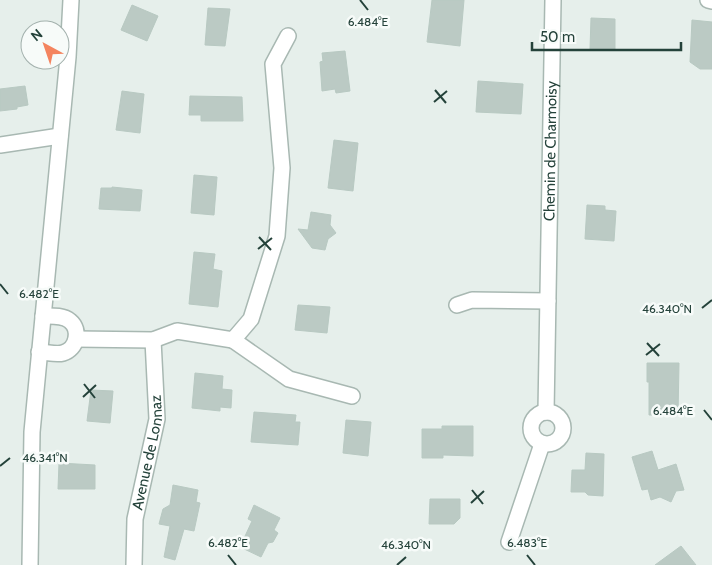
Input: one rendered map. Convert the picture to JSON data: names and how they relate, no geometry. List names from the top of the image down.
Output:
{
  "streets": {
    "street": ["Chemin de Charmoisy", "Avenue de Lonnaz"]
  },
  "scale_bar": "50 m",
  "north": "top left",
  "coordinates": [
    "6.484°E",
    "6.482°E",
    "46.340°N",
    "46.341°N",
    "6.483°E"
  ]
}
